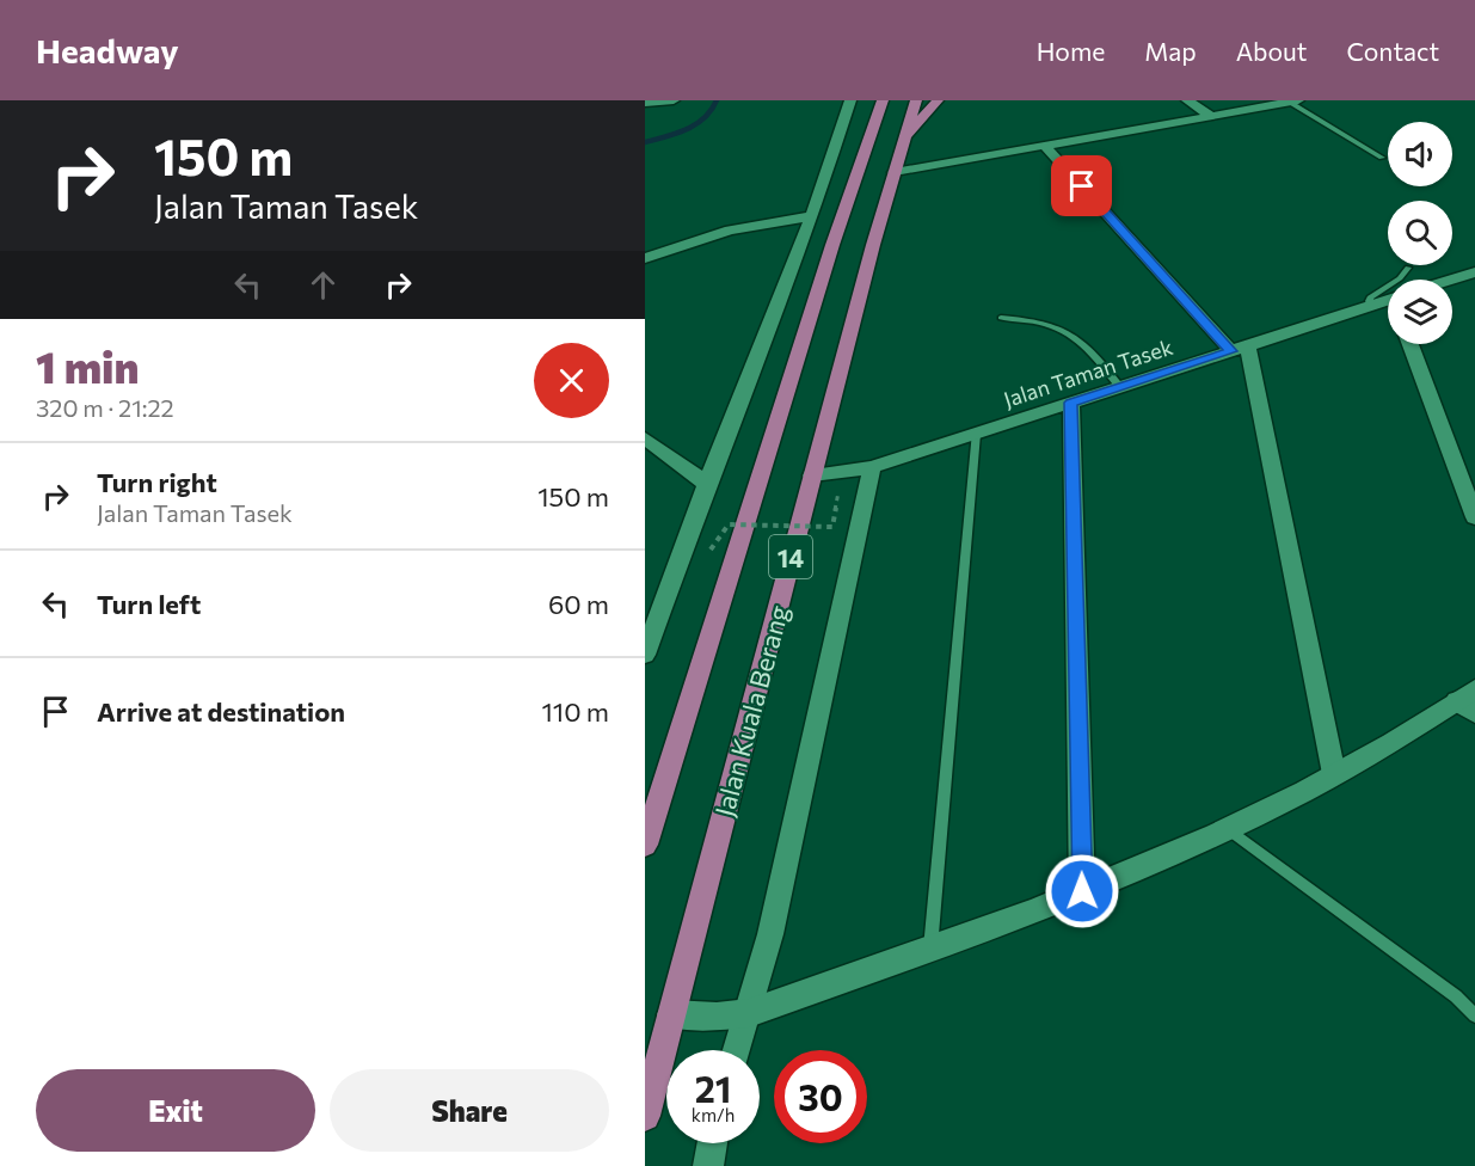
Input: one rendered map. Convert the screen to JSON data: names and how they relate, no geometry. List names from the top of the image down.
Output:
{
  "streets": {
    "highway": ["14", "Jalan Kuala Berang"],
    "street": ["Jalan Taman Tasek"]
  },
  "crossings": [
    ["Jalan Taman Tasek", "Jalan Kuala Berang"]
  ],
  "page": {
    "header": "Headway",
    "nav": [
      "Home",
      "Map",
      "About",
      "Contact"
    ],
    "turn": ["150 m", "Jalan Taman Tasek"],
    "heading": ["1 min", "320 m · 21:22"],
    "list": [
      {
        "name": "Turn right",
        "note": "Jalan Taman Tasek",
        "value": "150 m"
      },
      {
        "name": "Turn left",
        "value": "60 m"
      },
      {
        "name": "Arrive at destination",
        "value": "110 m"
      }
    ],
    "speed": "21 km/h",
    "limit": "30",
    "buttons": ["Exit", "Share"]
  }
}
